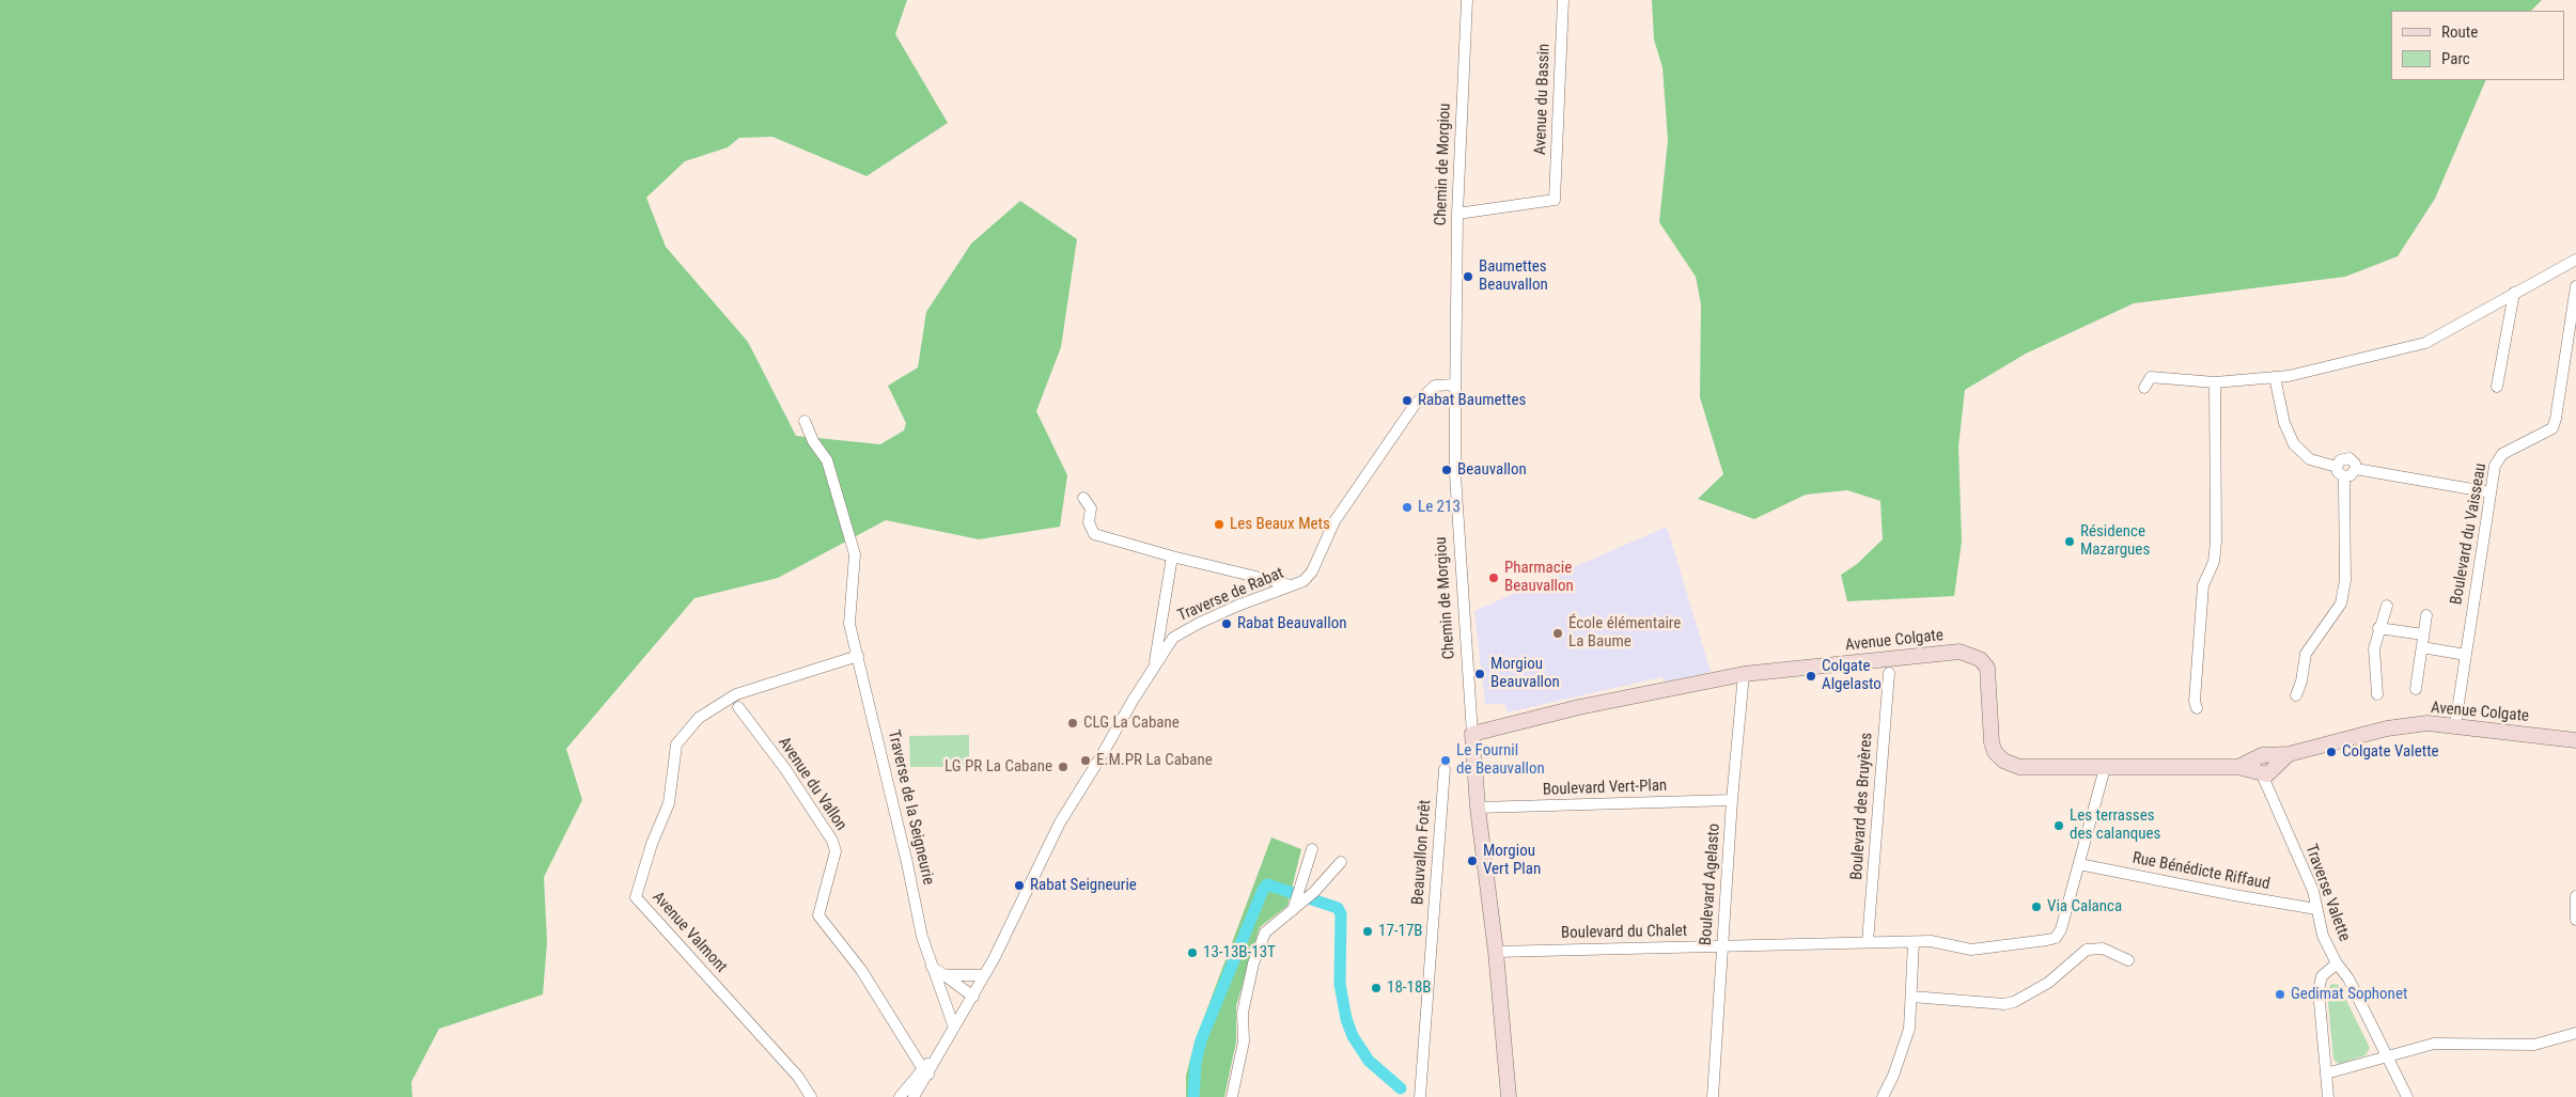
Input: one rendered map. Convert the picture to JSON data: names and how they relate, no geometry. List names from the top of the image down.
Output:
{
  "streets": {
    "street": [
      "Avenue du Bassin",
      "Chemin de Morgiou",
      "Boulevard du Vaisseau",
      "Traverse de Rabat",
      "Avenue Colgate",
      "Avenue du Vallon",
      "Boulevard Vert-Plan",
      "Boulevard des Bruyères",
      "Traverse de la Seigneurie",
      "Beauvallon Forêt",
      "Rue Bénédicte Riffaud",
      "Boulevard Agelasto",
      "Traverse Valette",
      "Avenue Valmont",
      "Boulevard du Chalet"
    ]
  },
  "crossings": [
    ["Avenue du Bassin", "Chemin de Morgiou"],
    ["Chemin de Morgiou", "Traverse de Rabat"],
    ["Chemin de Morgiou", "Avenue Colgate"],
    ["Chemin de Morgiou", "Boulevard Vert-Plan"],
    ["Chemin de Morgiou", "Boulevard du Chalet"],
    ["Boulevard du Vaisseau", "Avenue Colgate"],
    ["Avenue Colgate", "Boulevard Agelasto"],
    ["Avenue Colgate", "Traverse Valette"],
    ["Boulevard Vert-Plan", "Boulevard Agelasto"],
    ["Boulevard des Bruyères", "Boulevard du Chalet"],
    ["Traverse de la Seigneurie", "Avenue Valmont"],
    ["Rue Bénédicte Riffaud", "Traverse Valette"],
    ["Rue Bénédicte Riffaud", "Boulevard du Chalet"],
    ["Boulevard Agelasto", "Boulevard du Chalet"]
  ],
  "places": [
    "Baumettes Beauvallon",
    "Rabat Baumettes",
    "Beauvallon",
    "Le 213",
    "Les Beaux Mets",
    "Résidence Mazargues",
    "Pharmacie Beauvallon",
    "Rabat Beauvallon",
    "École élémentaire La Baume",
    "Morgiou Beauvallon",
    "Colgate Algelasto",
    "CLG La Cabane",
    "Colgate Valette",
    "E.M.PR La Cabane",
    "Le Fournil de Beauvallon",
    "LG PR La Cabane",
    "Les terrasses des calanques",
    "Morgiou Vert Plan",
    "Rabat Seigneurie",
    "Via Calanca",
    "17-17B",
    "13-13B-13T",
    "18-18B",
    "Gedimat Sophonet"
  ],
  "legend": ["Route", "Parc"]
}
